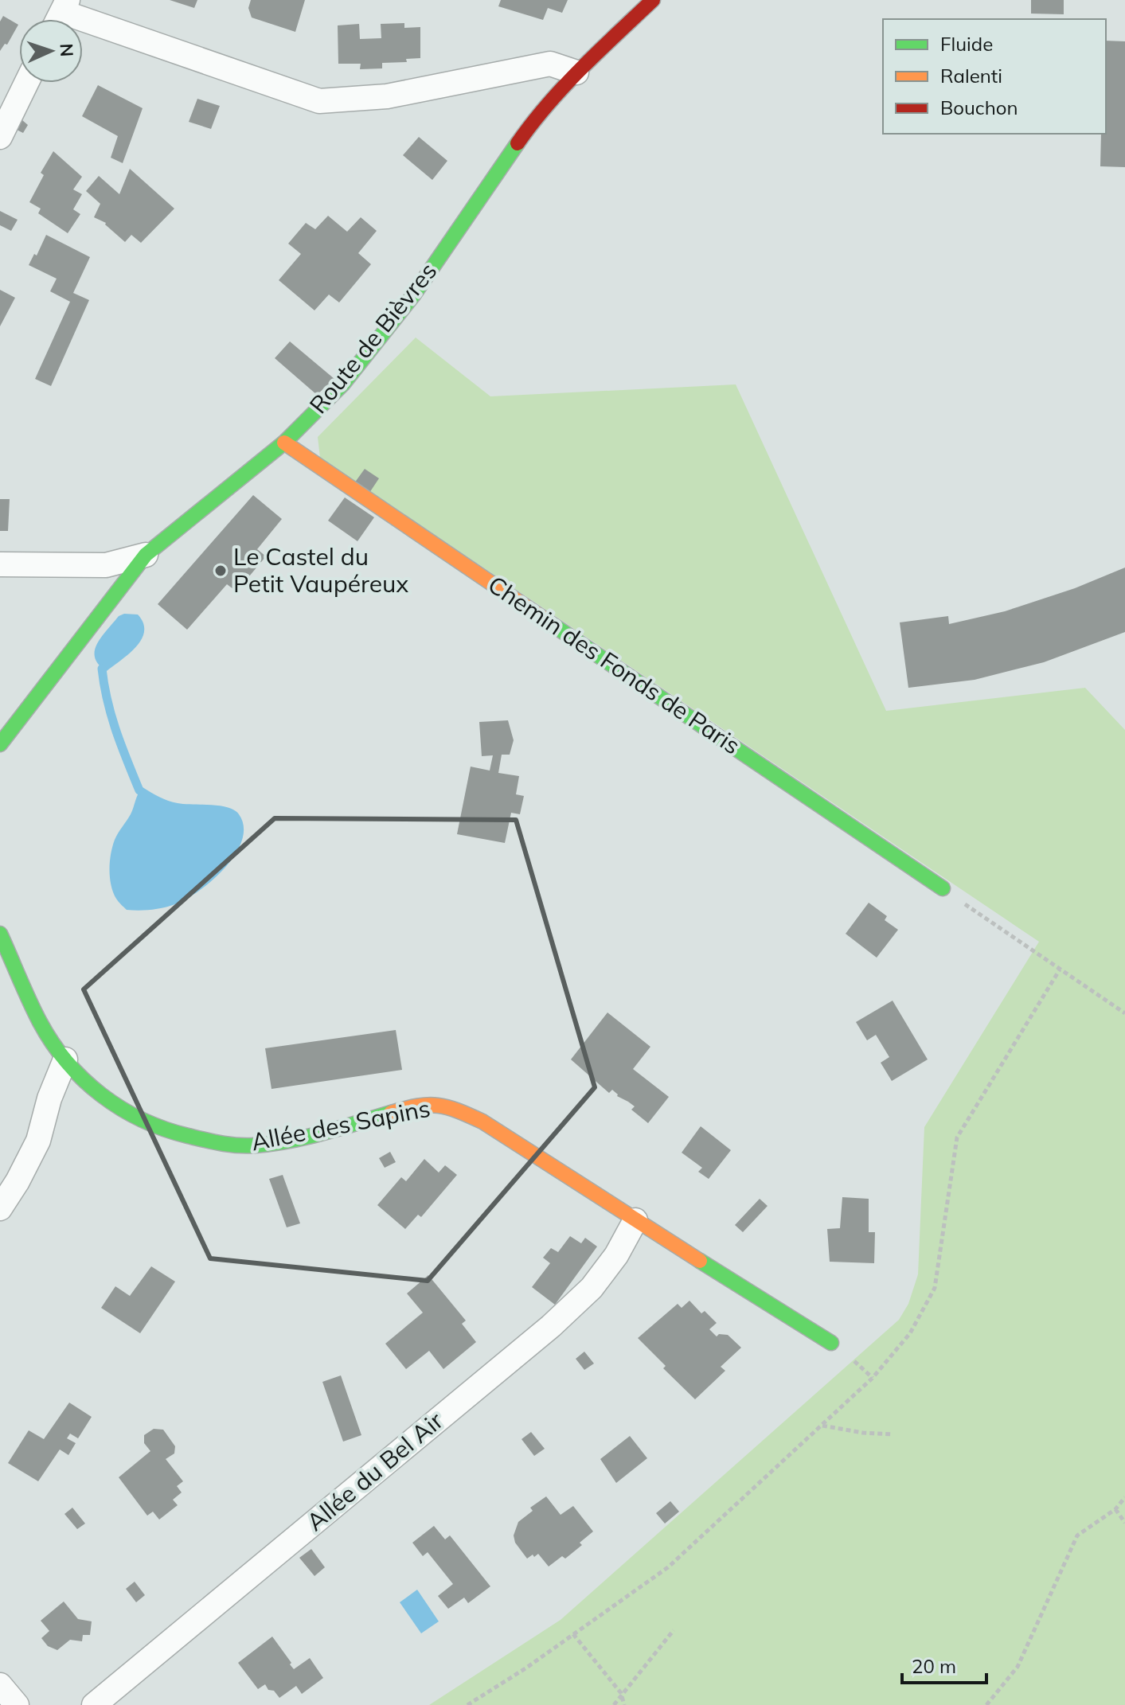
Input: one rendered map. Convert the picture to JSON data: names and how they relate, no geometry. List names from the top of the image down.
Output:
{
  "streets": {
    "street": [
      "Route de Bièvres",
      "Chemin des Fonds de Paris",
      "Allée des Sapins",
      "Allée du Bel Air"
    ]
  },
  "crossings": [
    ["Route de Bièvres", "Chemin des Fonds de Paris"],
    ["Allée des Sapins", "Allée du Bel Air"]
  ],
  "places": ["Le Castel du Petit Vaupéreux"],
  "legend": ["Fluide", "Ralenti", "Bouchon"],
  "scale_bar": "20 m",
  "north": "right"
}
